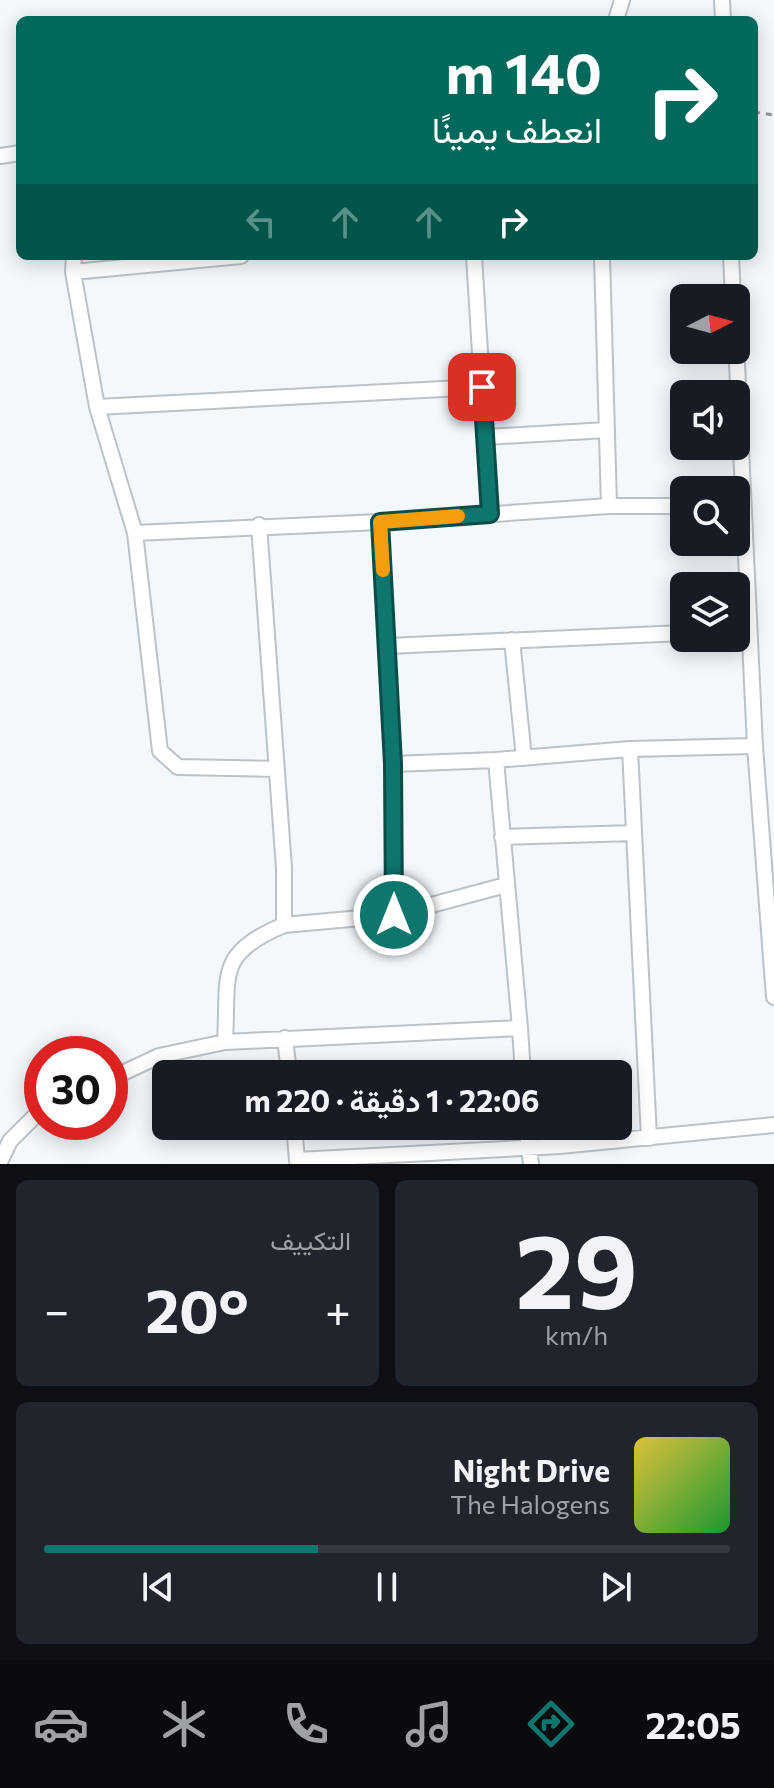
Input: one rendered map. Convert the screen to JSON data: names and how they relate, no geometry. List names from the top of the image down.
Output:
{
  "north": "right",
  "page": {
    "turn": ["140 m", "انعطف يمينًا"],
    "limit": "30",
    "trip": "22:06 · 1 دقيقة · 220 m",
    "tile": [
      ["29", "km/h"],
      "التكييف"
    ],
    "heat": ["−", "20°", "+"],
    "song": ["Night Drive", "The Halogens"],
    "tabs": "22:05"
  }
}
